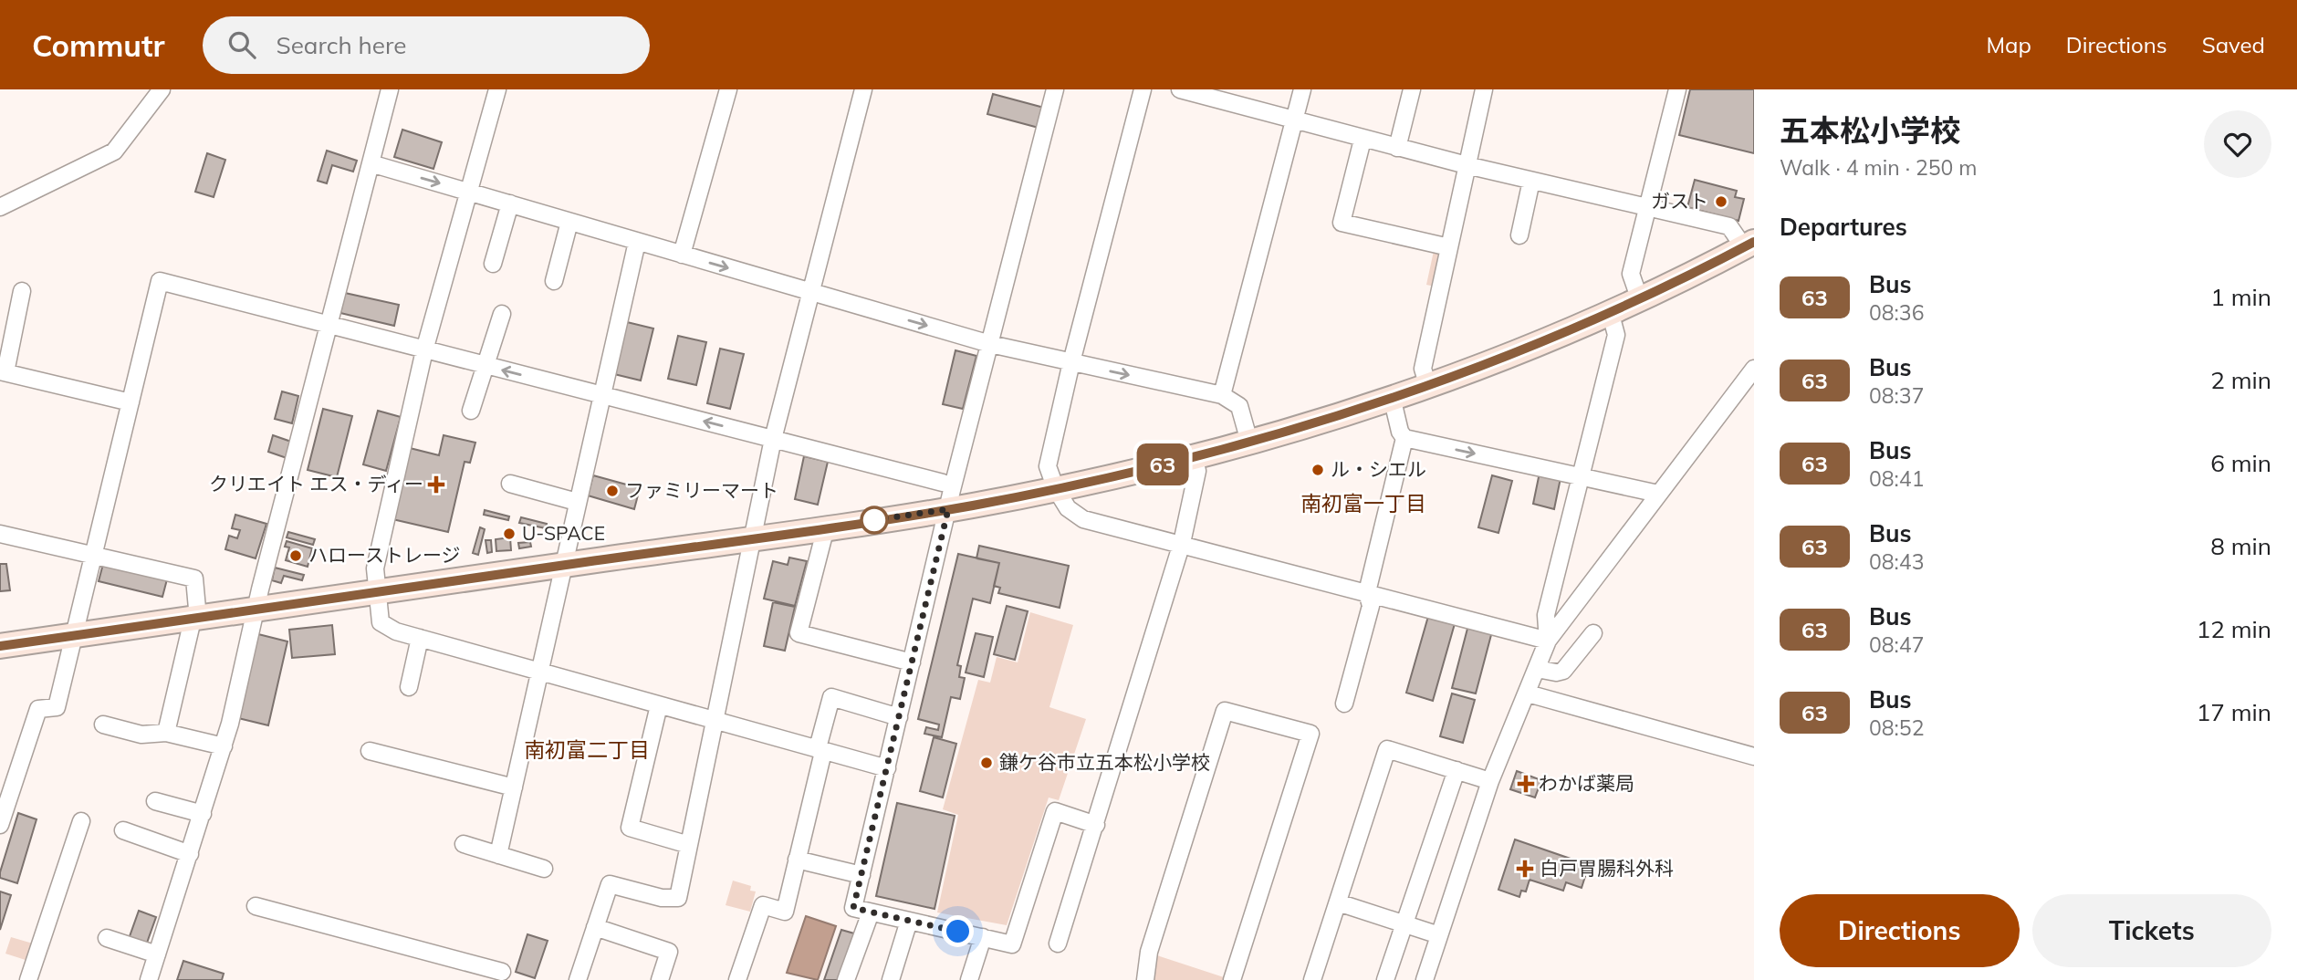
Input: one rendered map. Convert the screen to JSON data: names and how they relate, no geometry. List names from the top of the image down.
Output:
{
  "districts": ["南初富一丁目", "南初富二丁目"],
  "places": {
    "other": [
      "ガスト",
      "ル・シエル",
      "ファミリーマート",
      "U-SPACE",
      "ハローストレージ",
      "鎌ケ谷市立五本松小学校"
    ],
    "health": ["クリエイト エス・ディー", "わかば薬局", "白戸胃腸科外科"]
  },
  "lines": ["bus line 63"],
  "page": {
    "header": "Commutr",
    "search": "Search here",
    "nav": ["Map", "Directions", "Saved"],
    "on_map": "63",
    "heading": [
      ["五本松小学校", "Walk · 4 min · 250 m"],
      "Departures"
    ],
    "list": [
      {
        "mark": "63",
        "name": "Bus",
        "note": "08:36",
        "value": "1 min"
      },
      {
        "mark": "63",
        "name": "Bus",
        "note": "08:37",
        "value": "2 min"
      },
      {
        "mark": "63",
        "name": "Bus",
        "note": "08:41",
        "value": "6 min"
      },
      {
        "mark": "63",
        "name": "Bus",
        "note": "08:43",
        "value": "8 min"
      },
      {
        "mark": "63",
        "name": "Bus",
        "note": "08:47",
        "value": "12 min"
      },
      {
        "mark": "63",
        "name": "Bus",
        "note": "08:52",
        "value": "17 min"
      }
    ],
    "buttons": ["Directions", "Tickets"]
  }
}
